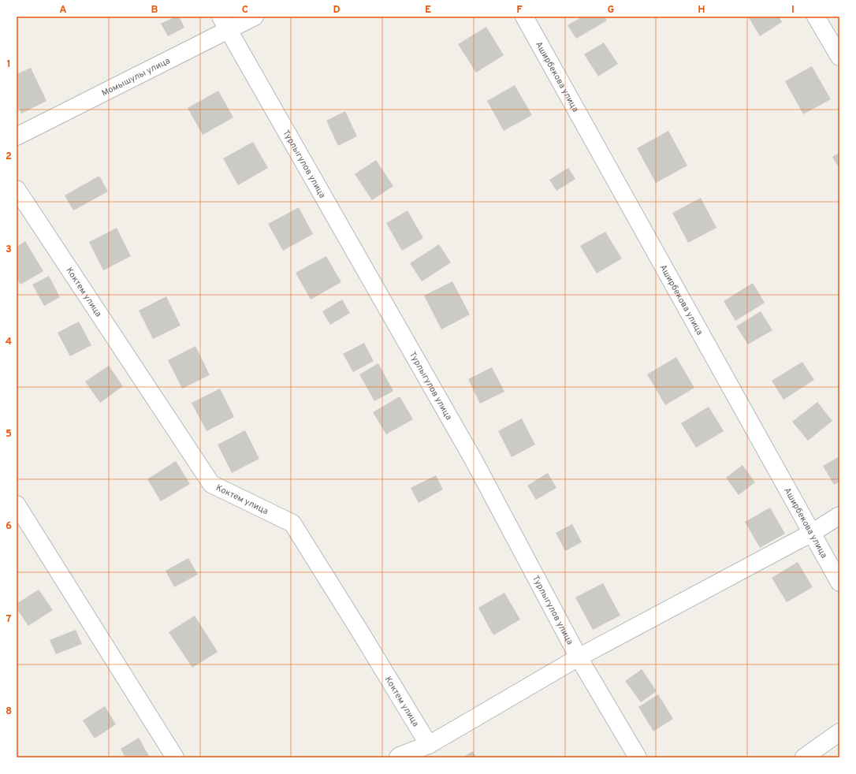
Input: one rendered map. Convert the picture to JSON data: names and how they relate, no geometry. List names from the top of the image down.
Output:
{
  "streets": {
    "street": [
      "Момышулы улица",
      "Аширбекова улица",
      "Турлыгулов улица",
      "Коктем улица"
    ]
  },
  "crossings": [
    ["Момышулы улица", "Турлыгулов улица"]
  ],
  "grid": {
    "columns": [
      "A",
      "B",
      "C",
      "D",
      "E",
      "F",
      "G",
      "H",
      "I"
    ],
    "rows": [
      "1",
      "2",
      "3",
      "4",
      "5",
      "6",
      "7",
      "8"
    ]
  }
}
